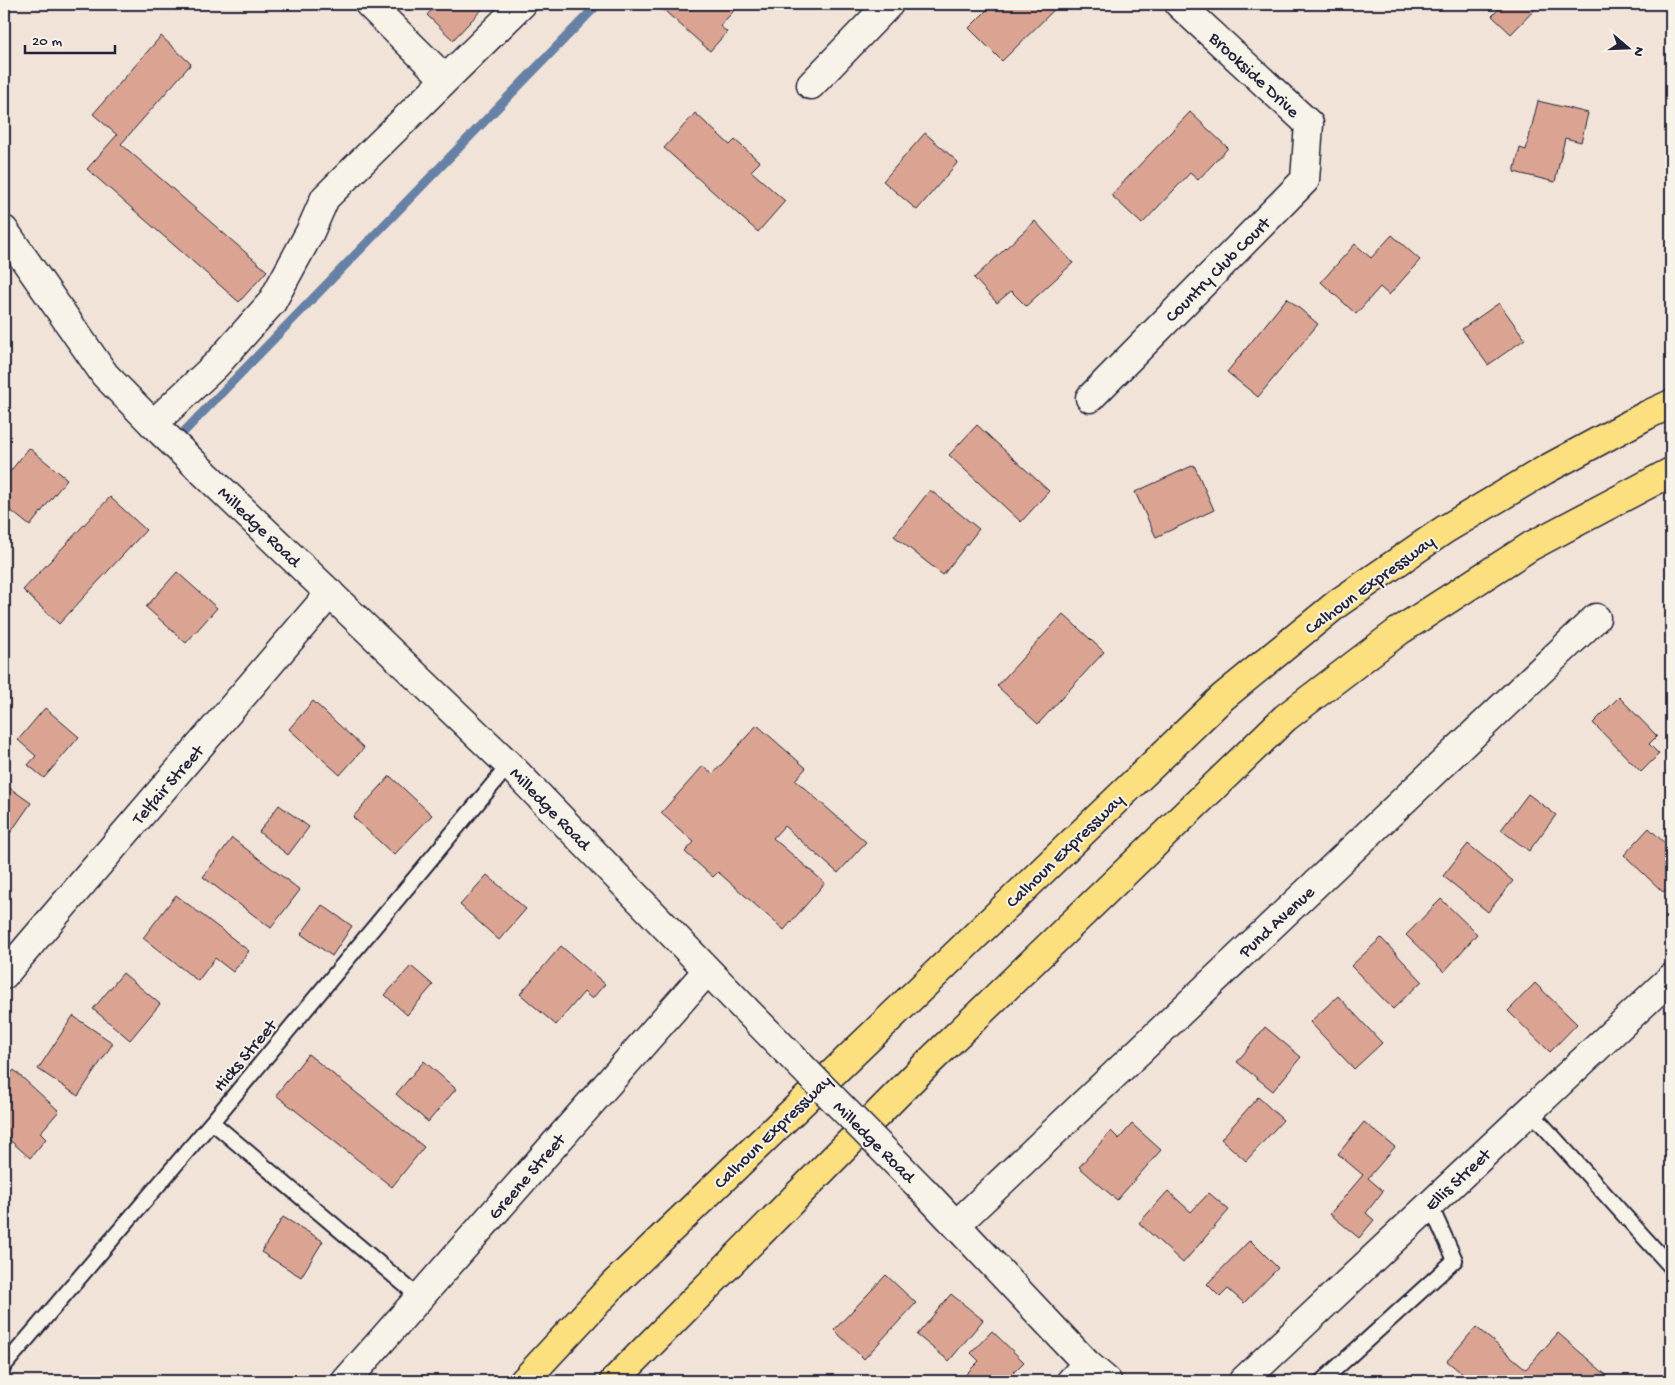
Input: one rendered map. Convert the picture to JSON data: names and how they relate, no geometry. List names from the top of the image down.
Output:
{
  "streets": {
    "highway": ["Calhoun Expressway"],
    "street": [
      "Brookside Drive",
      "Country Club Court",
      "Milledge Road",
      "Telfair Street",
      "Pund Avenue",
      "Greene Street",
      "Ellis Street"
    ],
    "lane": ["Hicks Street"]
  },
  "crossings": [
    ["Brookside Drive", "Country Club Court"],
    ["Milledge Road", "Telfair Street"],
    ["Milledge Road", "Pund Avenue"],
    ["Milledge Road", "Hicks Street"],
    ["Milledge Road", "Greene Street"]
  ],
  "scale_bar": "20 m",
  "north": "right"
}
